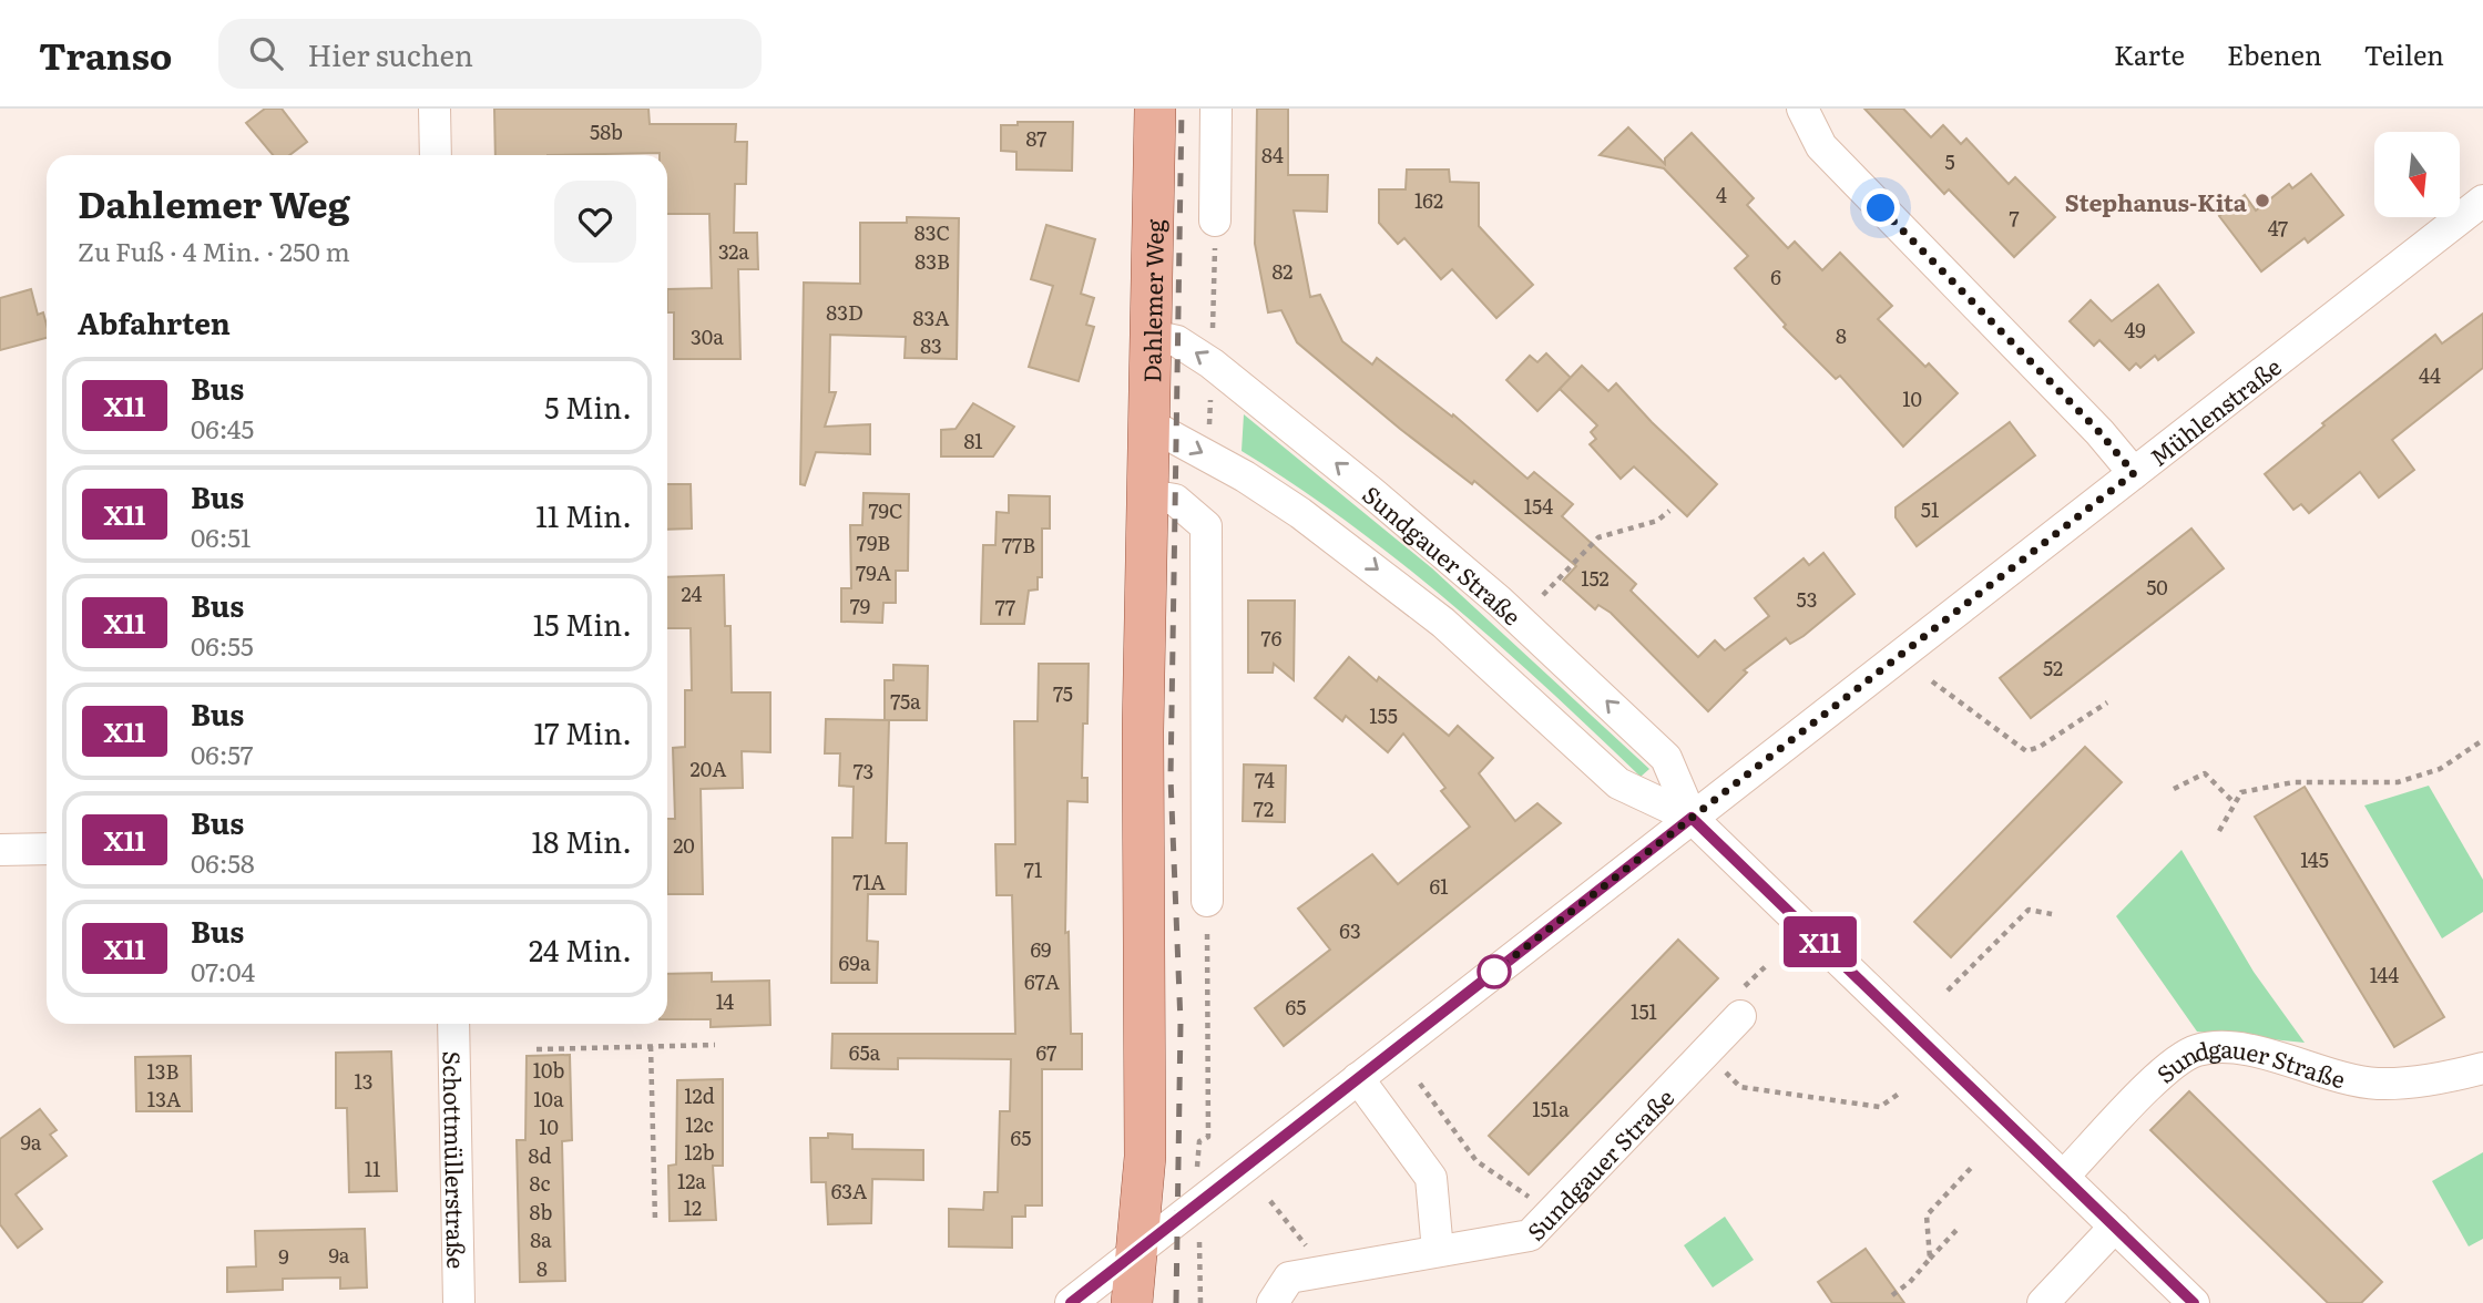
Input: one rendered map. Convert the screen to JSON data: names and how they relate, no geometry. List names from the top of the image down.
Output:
{
  "streets": {
    "main road": ["Dahlemer Weg"],
    "street": ["Mühlenstraße", "Sundgauer Straße", "Schottmüllerstraße"]
  },
  "crossings": [
    ["Dahlemer Weg", "Mühlenstraße"],
    ["Dahlemer Weg", "Sundgauer Straße"],
    ["Mühlenstraße", "Sundgauer Straße"]
  ],
  "places": ["Stephanus-Kita"],
  "lines": ["bus line X11"],
  "house_numbers": [
    "58b",
    "87",
    "84",
    "5",
    "4",
    "162",
    "7",
    "47",
    "83C",
    "32a",
    "83B",
    "82",
    "6",
    "83D",
    "83A",
    "49",
    "8",
    "30a",
    "83",
    "44",
    "10",
    "81",
    "154",
    "51",
    "79C",
    "79B",
    "77B",
    "79A",
    "152",
    "50",
    "24",
    "53",
    "79",
    "77",
    "76",
    "52",
    "75",
    "75a",
    "155",
    "20A",
    "73",
    "74",
    "72",
    "20",
    "145",
    "71",
    "71A",
    "61",
    "63",
    "69",
    "69a",
    "144",
    "67A",
    "14",
    "65",
    "151",
    "65a",
    "67",
    "10b",
    "13B",
    "13",
    "12d",
    "13A",
    "10a",
    "151a",
    "12c",
    "10",
    "65",
    "9a",
    "12b",
    "8d",
    "11",
    "12a",
    "8c",
    "63A",
    "12",
    "8b",
    "8a",
    "9a",
    "9",
    "8"
  ],
  "north": "bottom",
  "page": {
    "header": "Transo",
    "search": "Hier suchen",
    "nav": ["Karte", "Ebenen", "Teilen"],
    "on_map": "X11",
    "heading": [
      ["Dahlemer Weg", "Zu Fuß · 4 Min. · 250 m"],
      "Abfahrten"
    ],
    "list": [
      {
        "mark": "X11",
        "name": "Bus",
        "note": "06:45",
        "value": "5 Min."
      },
      {
        "mark": "X11",
        "name": "Bus",
        "note": "06:51",
        "value": "11 Min."
      },
      {
        "mark": "X11",
        "name": "Bus",
        "note": "06:55",
        "value": "15 Min."
      },
      {
        "mark": "X11",
        "name": "Bus",
        "note": "06:57",
        "value": "17 Min."
      },
      {
        "mark": "X11",
        "name": "Bus",
        "note": "06:58",
        "value": "18 Min."
      },
      {
        "mark": "X11",
        "name": "Bus",
        "note": "07:04",
        "value": "24 Min."
      }
    ]
  }
}
